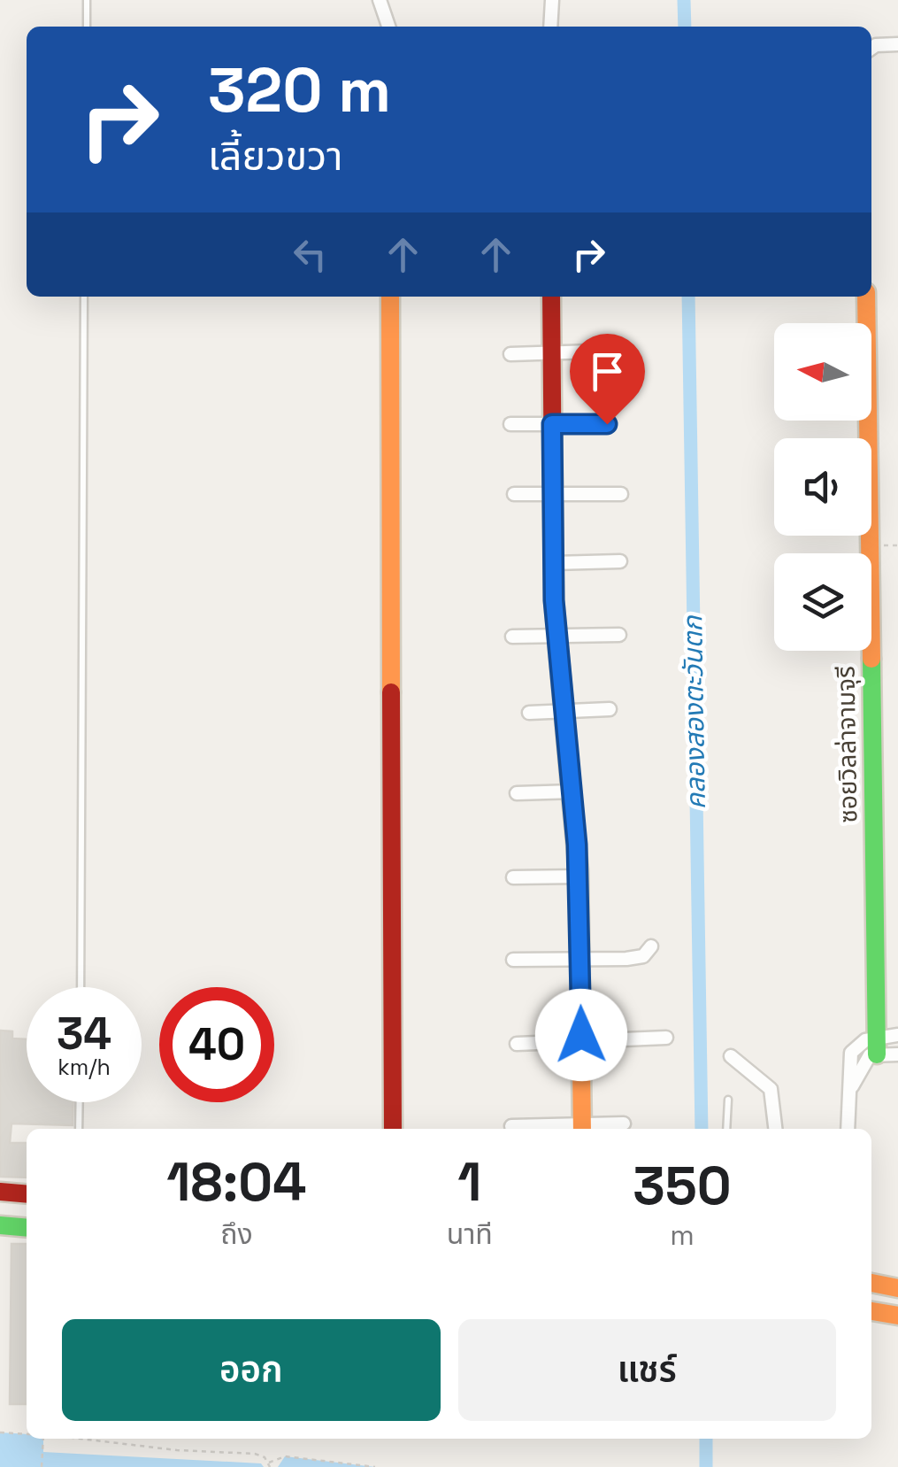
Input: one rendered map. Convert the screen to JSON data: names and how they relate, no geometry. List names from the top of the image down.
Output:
{
  "streets": {
    "street": ["ซอยวิลล่าจามจุรี"]
  },
  "water": ["คลองสองตะวันตก"],
  "north": "left",
  "page": {
    "turn": ["320 m", "เลี้ยวขวา"],
    "speed": "34 km/h",
    "limit": "40",
    "eta": [
      "18:04",
      "ถึง",
      "1",
      "นาที",
      "350",
      "m"
    ],
    "buttons": ["ออก", "แชร์"]
  }
}
